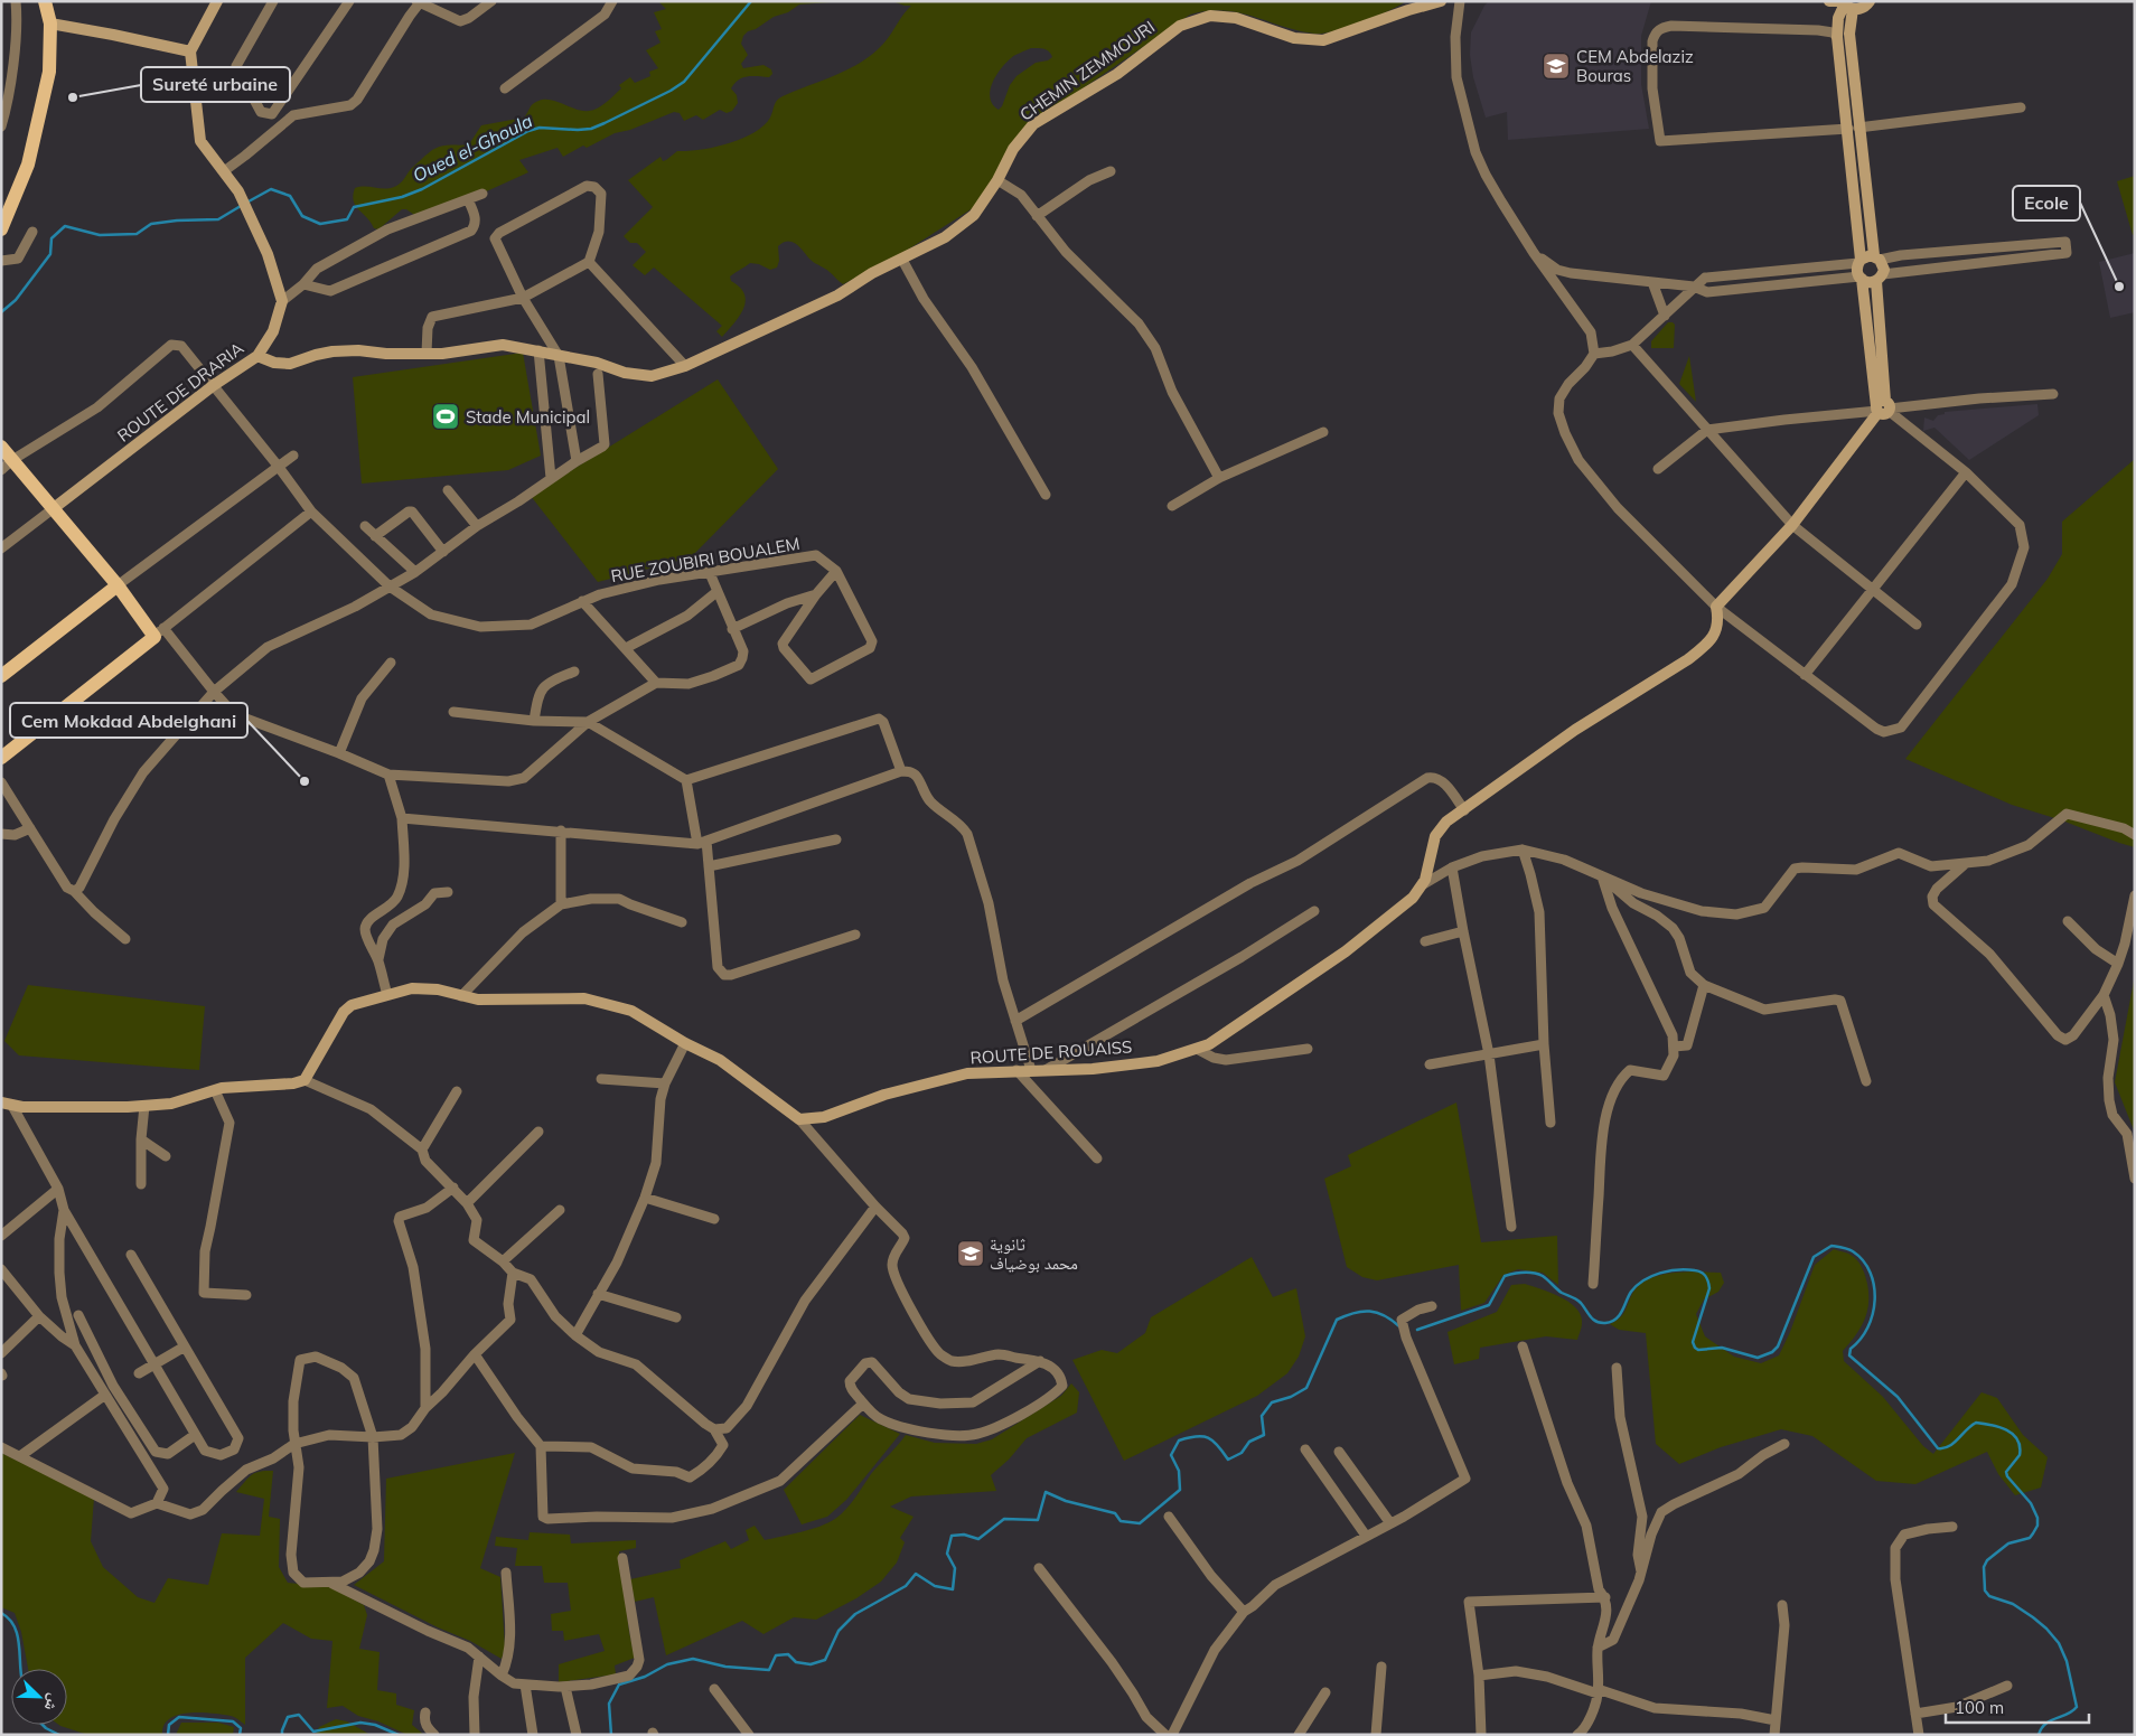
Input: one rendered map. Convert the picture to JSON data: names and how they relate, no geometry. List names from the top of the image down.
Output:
{
  "streets": {
    "street": [
      "CHEMIN ZEMMOURI",
      "ROUTE DE DRARIA",
      "RUE ZOUBIRI BOUALEM",
      "ROUTE DE ROUAISS"
    ]
  },
  "crossings": [
    ["CHEMIN ZEMMOURI", "ROUTE DE DRARIA"],
    ["ROUTE DE DRARIA", "RUE ZOUBIRI BOUALEM"]
  ],
  "water": ["Oued el-Ghoula"],
  "places": {
    "school or university": ["CEM Abdelaziz Bouras", "ثانوية محمد بوضياف"],
    "other": ["Sureté urbaine", "Ecole", "Cem Mokdad Abdelghani"],
    "sports": ["Stade Municipal"]
  },
  "scale_bar": "100 m",
  "north": "bottom right"
}
